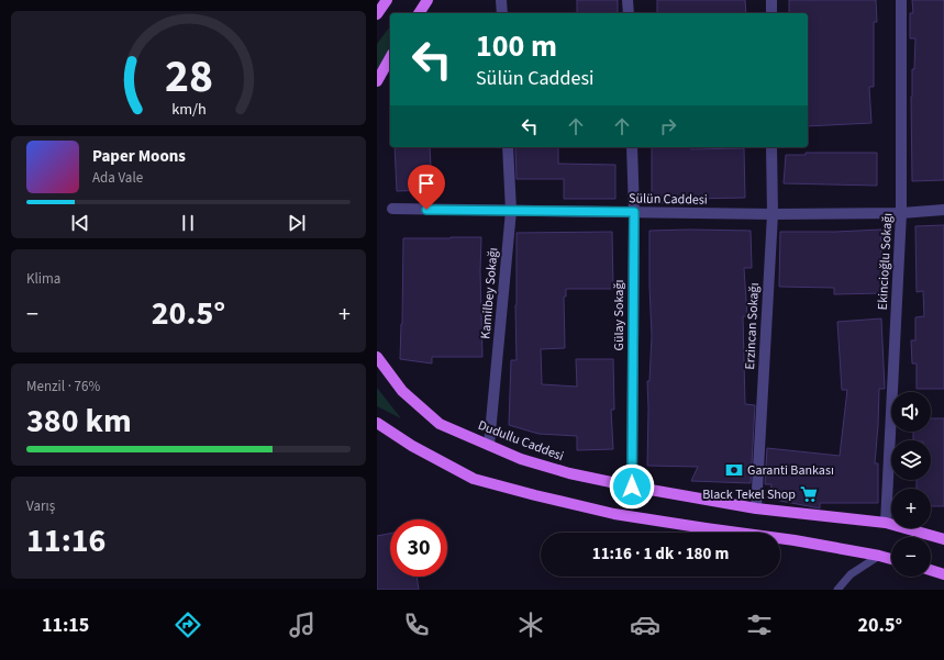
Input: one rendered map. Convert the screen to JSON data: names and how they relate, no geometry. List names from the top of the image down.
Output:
{
  "streets": {
    "main road": ["Dudullu Caddesi"],
    "street": [
      "Sülün Caddesi",
      "Ekincioğlu Sokağı",
      "Kamilbey Sokağı",
      "Gülay Sokağı",
      "Erzincan Sokağı"
    ]
  },
  "crossings": [
    ["Sülün Caddesi", "Ekincioğlu Sokağı"],
    ["Sülün Caddesi", "Kamilbey Sokağı"],
    ["Sülün Caddesi", "Gülay Sokağı"],
    ["Sülün Caddesi", "Erzincan Sokağı"],
    ["Ekincioğlu Sokağı", "Dudullu Caddesi"],
    ["Kamilbey Sokağı", "Dudullu Caddesi"],
    ["Gülay Sokağı", "Dudullu Caddesi"],
    ["Erzincan Sokağı", "Dudullu Caddesi"]
  ],
  "places": {
    "bank": ["Garanti Bankası"],
    "supermarket": ["Black Tekel Shop"]
  },
  "page": {
    "turn": ["100 m", "Sülün Caddesi"],
    "song": ["Paper Moons", "Ada Vale"],
    "tile": [
      "Klima",
      ["Menzil · 76%", "380 km"],
      ["Varış", "11:16"]
    ],
    "heat": ["−", "20.5°", "+"],
    "map_buttons": ["+", "−"],
    "limit": "30",
    "trip": "11:16 · 1 dk · 180 m",
    "tabs": ["11:15", "20.5°"],
    "gauge": ["28", "km/h"]
  }
}
